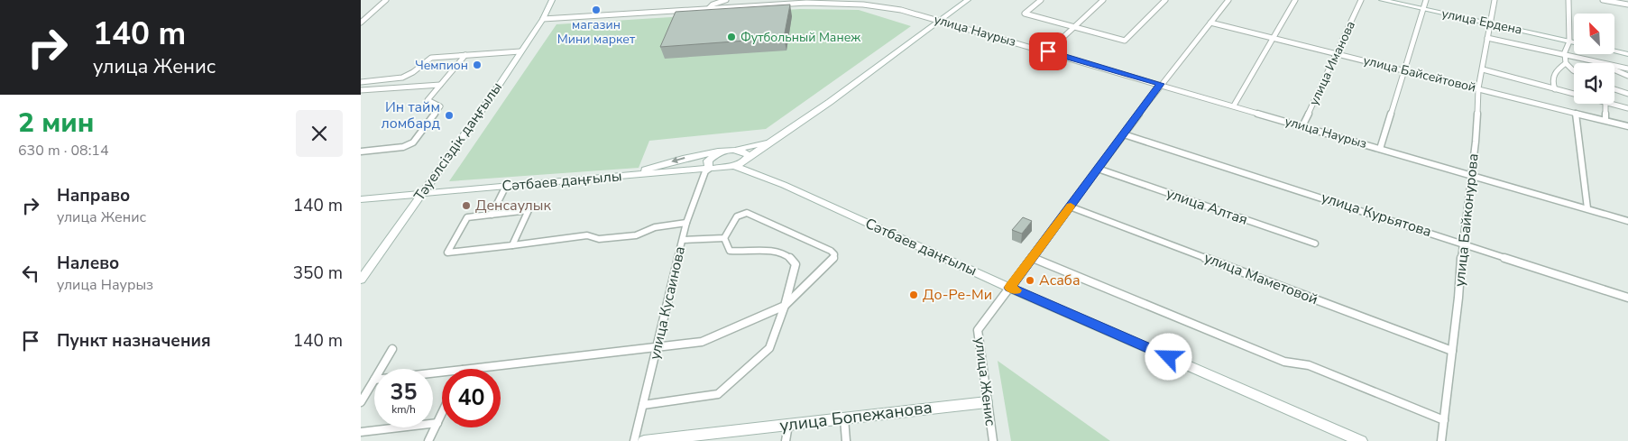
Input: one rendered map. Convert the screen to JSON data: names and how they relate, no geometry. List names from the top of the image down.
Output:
{
  "streets": {
    "street": [
      "улица Ердена",
      "улица Наурыз",
      "улица Иманова",
      "улица Байсейтовой",
      "Тәуелсіздік даңғылы",
      "Сәтбаев даңғылы",
      "улица Алтая",
      "улица Курьятова",
      "улица Байконурова",
      "улица Маметовой",
      "улица Кусаинова",
      "улица Женис",
      "улица Бопежанова"
    ]
  },
  "crossings": [
    ["улица Ердена", "улица Байконурова"],
    ["улица Наурыз", "улица Иманова"],
    ["улица Наурыз", "Тәуелсіздік даңғылы"],
    ["улица Наурыз", "улица Байконурова"],
    ["улица Наурыз", "улица Женис"],
    ["улица Иманова", "улица Байсейтовой"],
    ["улица Байсейтовой", "улица Байконурова"],
    ["улица Байсейтовой", "улица Женис"],
    ["Тәуелсіздік даңғылы", "Сәтбаев даңғылы"],
    ["Сәтбаев даңғылы", "улица Кусаинова"],
    ["Сәтбаев даңғылы", "улица Женис"],
    ["улица Алтая", "улица Женис"],
    ["улица Курьятова", "улица Байконурова"],
    ["улица Курьятова", "улица Женис"],
    ["улица Байконурова", "улица Маметовой"],
    ["улица Маметовой", "улица Женис"],
    ["улица Женис", "улица Бопежанова"]
  ],
  "places": [
    "магазин Мини маркет",
    "Футбольный Манеж",
    "Чемпион",
    "Ин тайм ломбард",
    "Денсаулык",
    "Асаба",
    "До-Ре-Ми"
  ],
  "north": "top left",
  "page": {
    "turn": ["140 m", "улица Женис"],
    "heading": ["2 мин", "630 m · 08:14"],
    "list": [
      {
        "name": "Направо",
        "note": "улица Женис",
        "value": "140 m"
      },
      {
        "name": "Налево",
        "note": "улица Наурыз",
        "value": "350 m"
      },
      {
        "name": "Пункт назначения",
        "value": "140 m"
      }
    ],
    "speed": "35 km/h",
    "limit": "40"
  }
}
